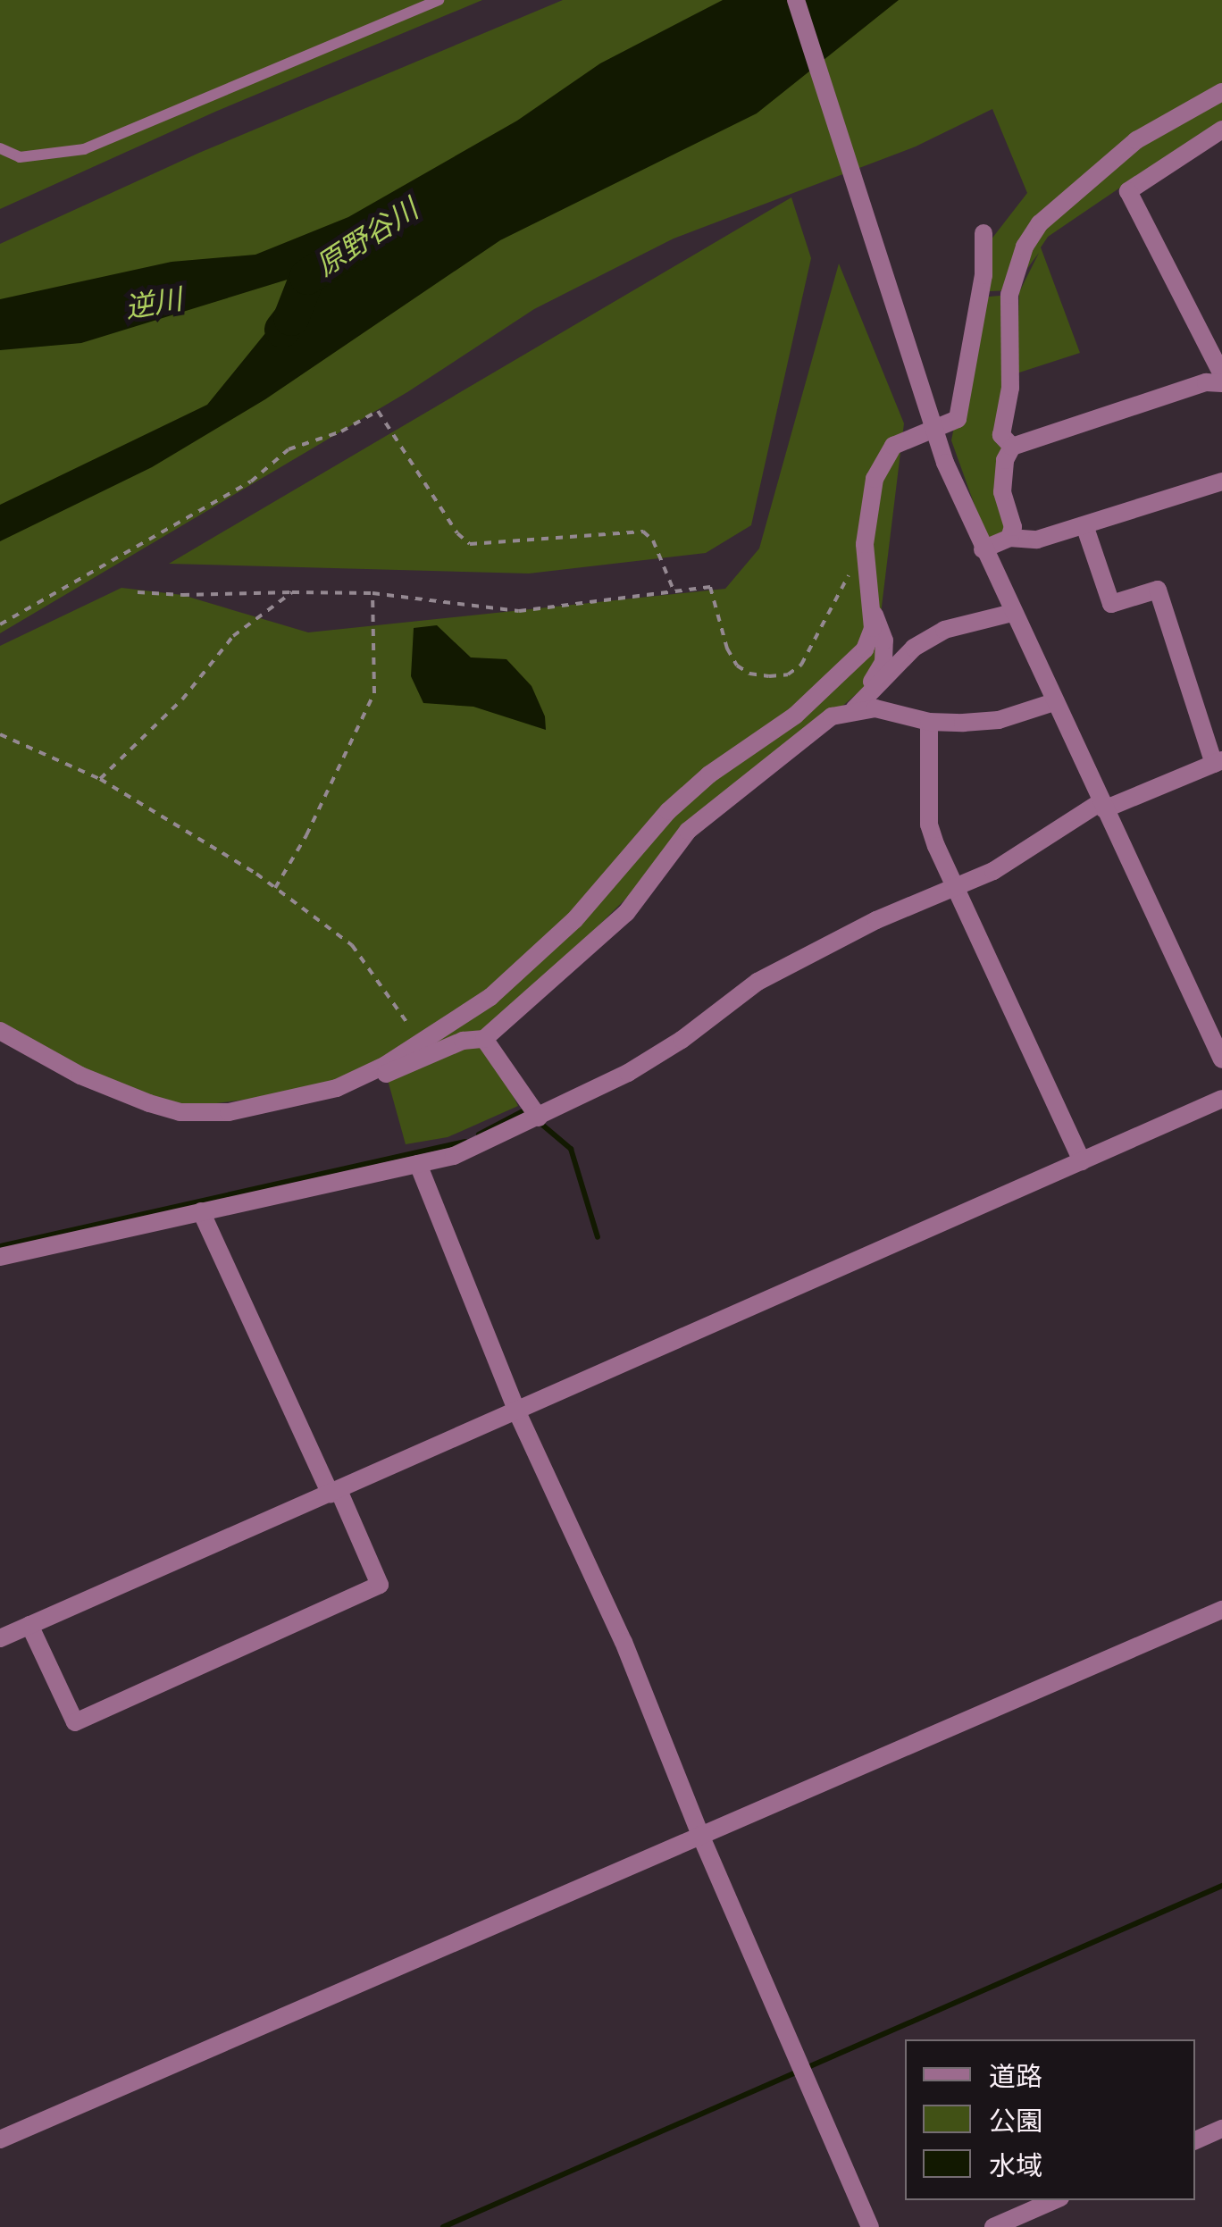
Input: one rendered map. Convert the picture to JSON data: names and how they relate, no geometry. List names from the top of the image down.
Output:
{
  "water": ["原野谷川", "逆川"],
  "legend": ["道路", "公園", "水域"]
}
